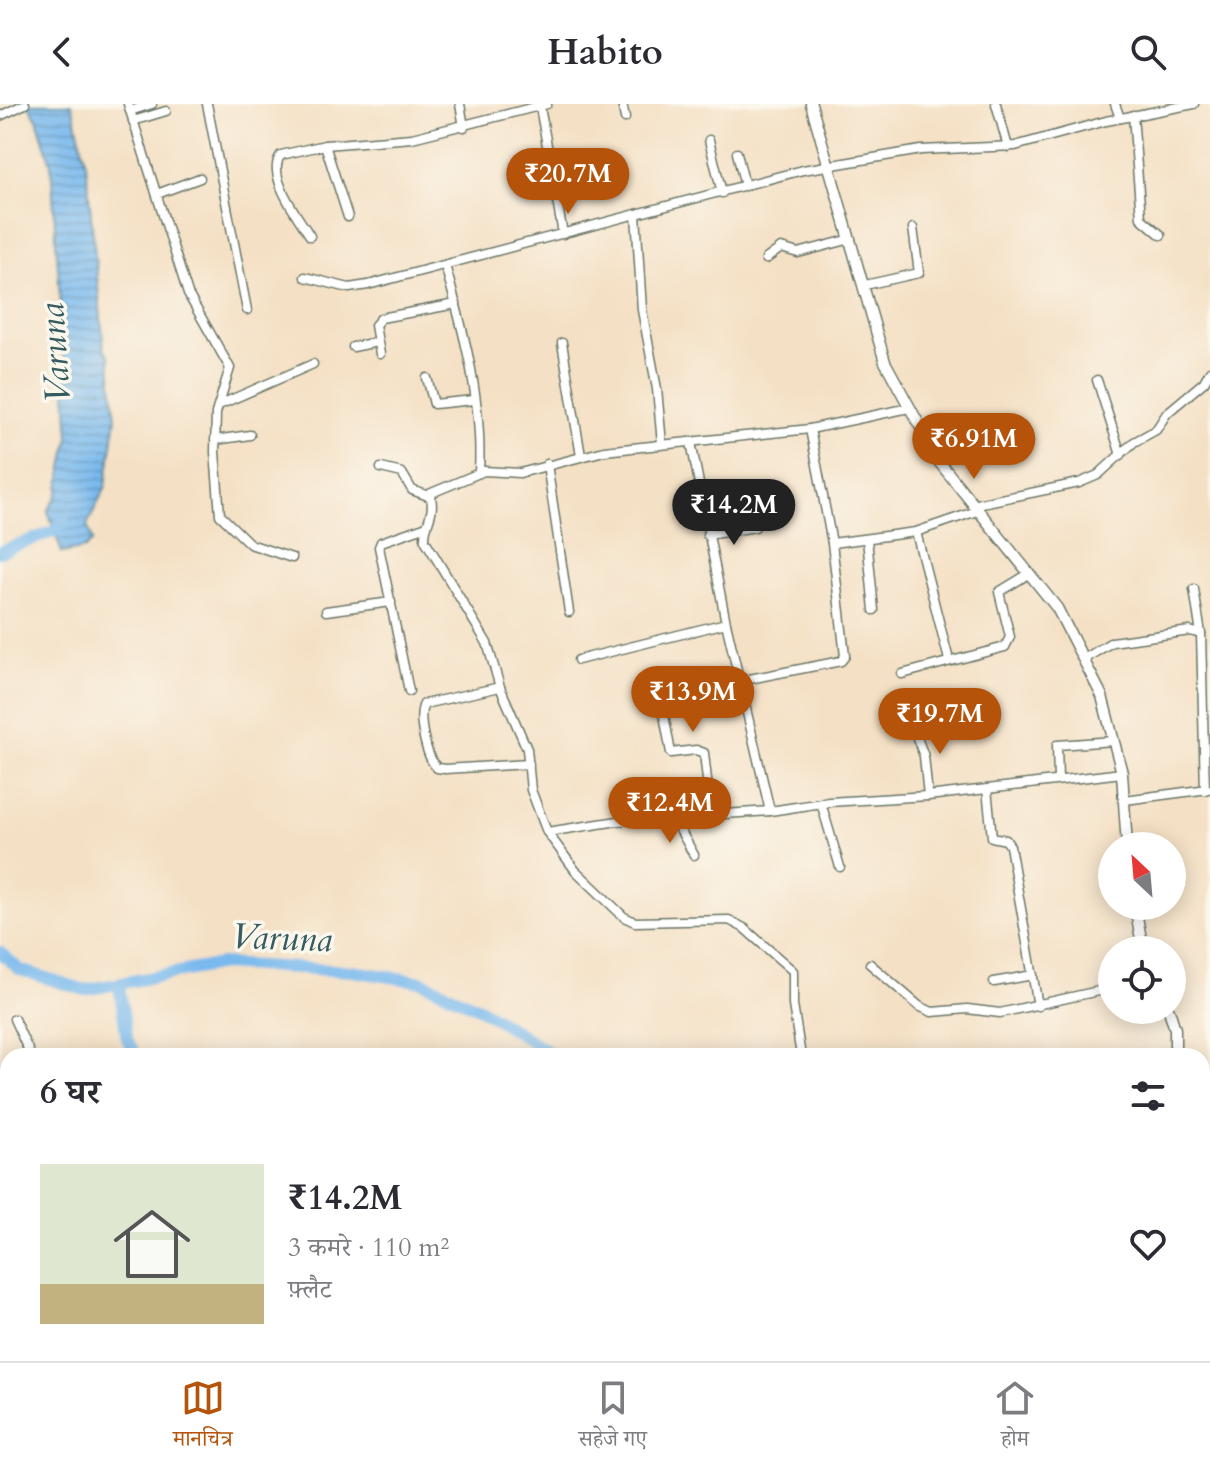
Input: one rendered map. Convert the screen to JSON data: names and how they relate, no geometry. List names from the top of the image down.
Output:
{
  "water": ["Varuna"],
  "north": "top left",
  "page": {
    "header": "Habito",
    "price": [
      "₹20.7M",
      "₹6.91M",
      "₹14.2M",
      "₹13.9M",
      "₹19.7M",
      "₹12.4M"
    ],
    "heading": "6 घर",
    "list": [
      {
        "name": "₹14.2M",
        "note": "3 कमरे · 110 m² · फ़्लैट"
      }
    ],
    "tabs": ["मानचित्र", "सहेजे गए", "होम"]
  }
}
